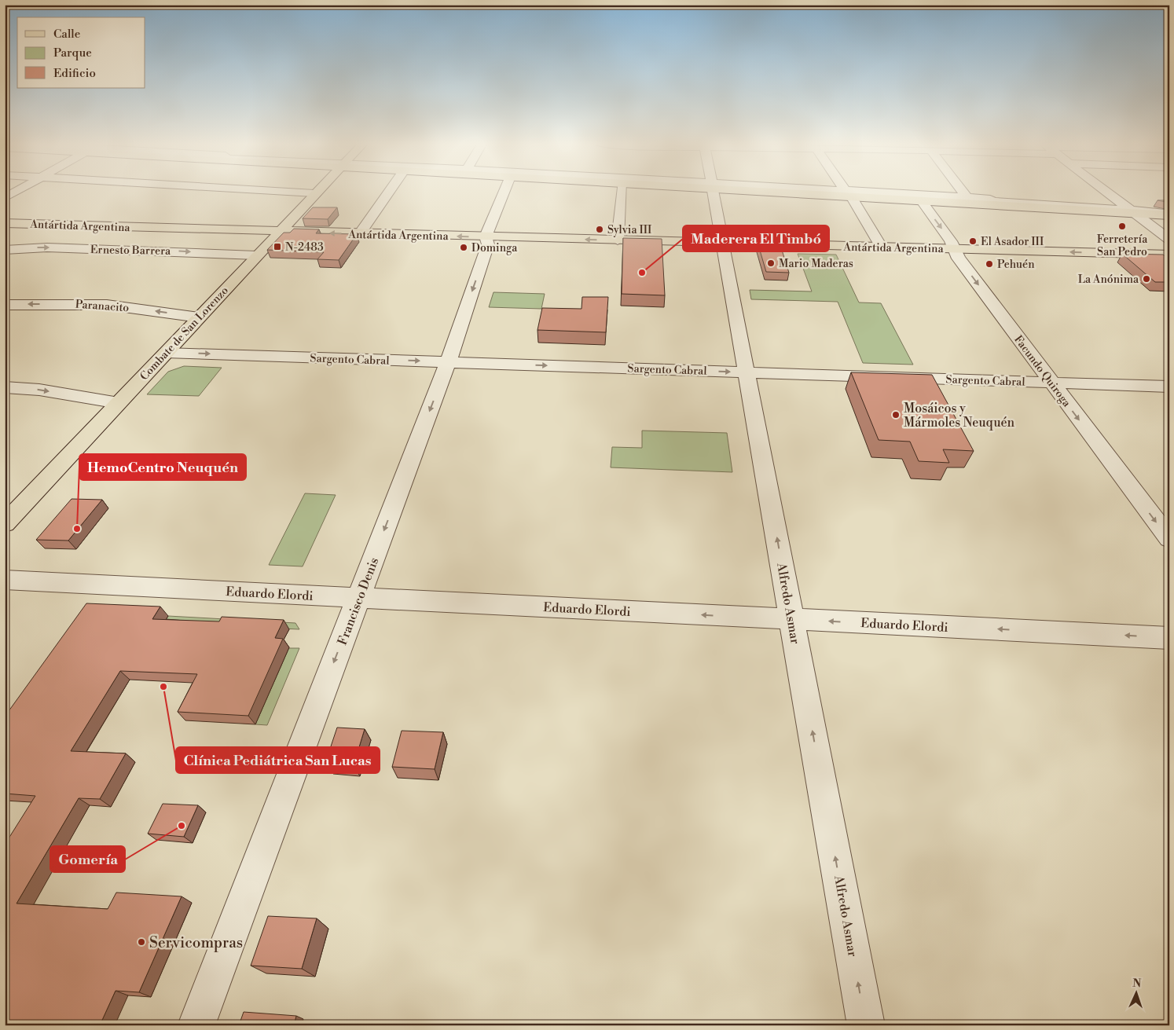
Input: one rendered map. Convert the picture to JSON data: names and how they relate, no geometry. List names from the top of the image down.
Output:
{
  "streets": {
    "main road": ["Antártida Argentina", "Combate de San Lorenzo"],
    "street": [
      "Ernesto Barrera",
      "Paranacito",
      "Sargento Cabral",
      "Facundo Quiroga",
      "Eduardo Elordi",
      "Francisco Denis",
      "Alfredo Asmar"
    ]
  },
  "crossings": [
    ["Antártida Argentina", "Combate de San Lorenzo"],
    ["Antártida Argentina", "Facundo Quiroga"],
    ["Antártida Argentina", "Francisco Denis"],
    ["Antártida Argentina", "Alfredo Asmar"],
    ["Ernesto Barrera", "Combate de San Lorenzo"],
    ["Paranacito", "Combate de San Lorenzo"],
    ["Combate de San Lorenzo", "Sargento Cabral"],
    ["Sargento Cabral", "Facundo Quiroga"],
    ["Sargento Cabral", "Francisco Denis"],
    ["Sargento Cabral", "Alfredo Asmar"],
    ["Eduardo Elordi", "Francisco Denis"],
    ["Eduardo Elordi", "Alfredo Asmar"]
  ],
  "one_way": [
    "Sargento Cabral",
    "Facundo Quiroga",
    "Eduardo Elordi",
    "Francisco Denis",
    "Alfredo Asmar"
  ],
  "places": {
    "other": [
      "Ferretería San Pedro",
      "Sylvia III",
      "El Asador III",
      "Dominga",
      "Mario Maderas",
      "Pehuén",
      "Maderera El Timbó",
      "La Anónima",
      "Mosáicos y Mármoles Neuquén",
      "HemoCentro Neuquén",
      "Clínica Pediátrica San Lucas",
      "Gomería",
      "Servicompras"
    ],
    "transit": ["N-2483"]
  },
  "legend": ["Calle", "Parque", "Edificio"],
  "north": "top"
}
